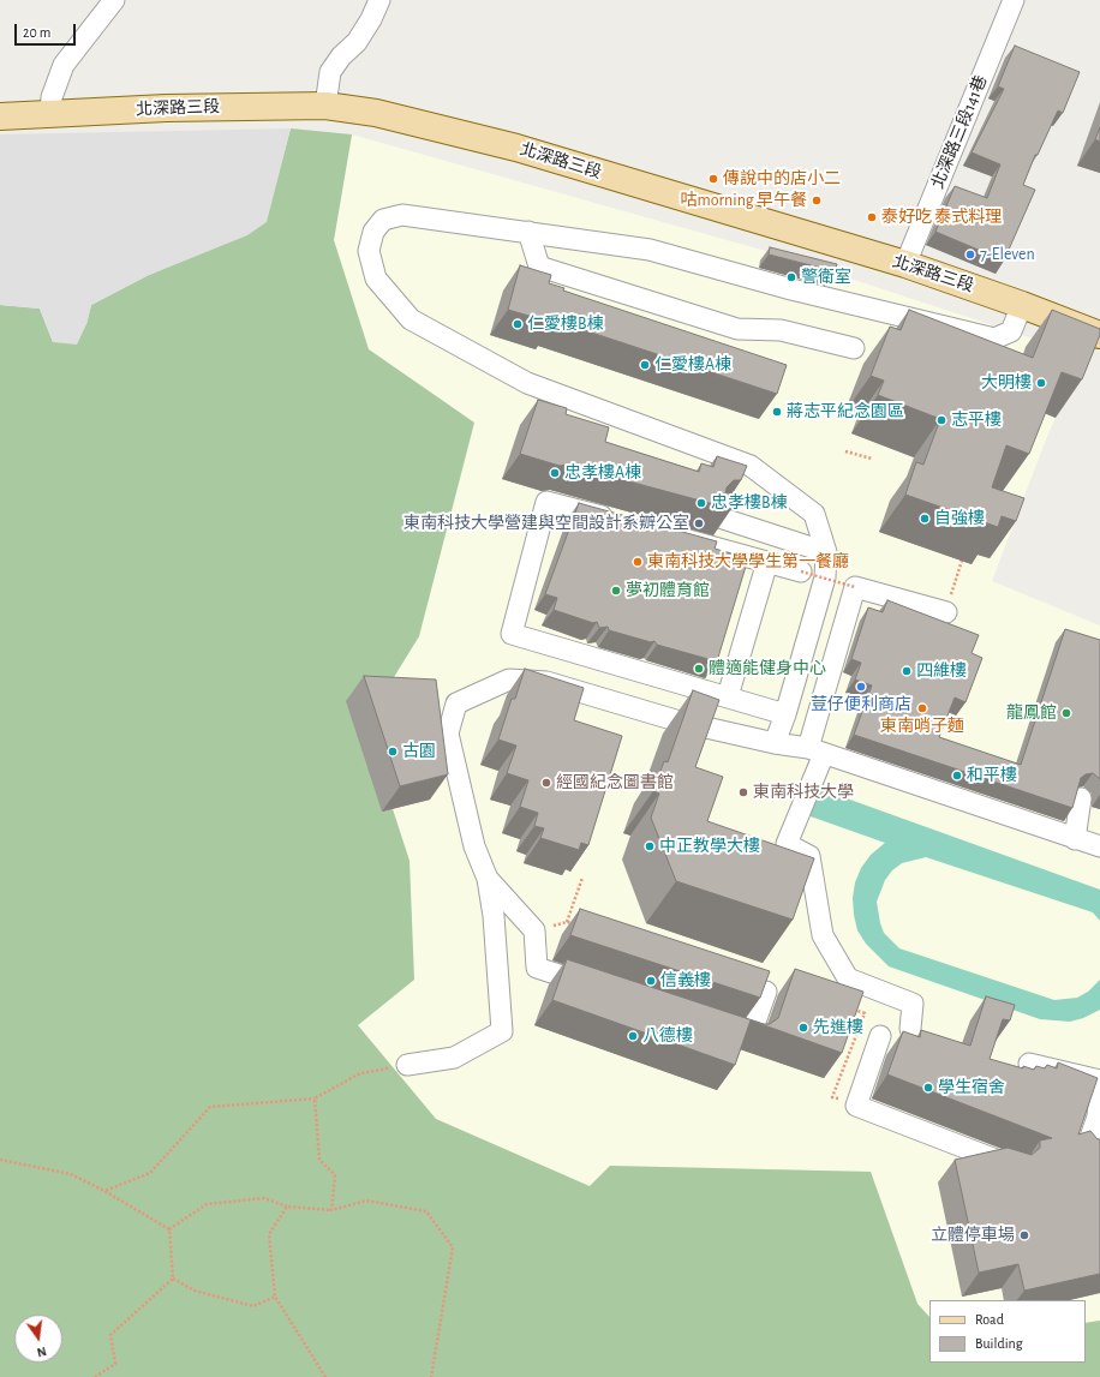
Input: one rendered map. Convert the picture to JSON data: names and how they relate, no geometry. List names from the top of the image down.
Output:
{
  "streets": {
    "main road": ["北深路三段"],
    "street": ["北深路三段141巷"]
  },
  "crossings": [
    ["北深路三段", "北深路三段141巷"]
  ],
  "places": [
    "傳說中的店小二",
    "咕morning 早午餐",
    "泰好吃 泰式料理",
    "7-Eleven",
    "警衛室",
    "仁愛樓B棟",
    "仁愛樓A棟",
    "大明樓",
    "蔣志平紀念園區",
    "志平樓",
    "忠孝樓A棟",
    "忠孝樓B棟",
    "自強樓",
    "東南科技大學營建與空間設計系辧公室",
    "東南科技大學學生第一餐廳",
    "夢初體育館",
    "體適能健身中心",
    "四維樓",
    "荳仔便利商店",
    "東南哨子麵",
    "龍鳳館",
    "古園",
    "和平樓",
    "經國紀念圖書館",
    "東南科技大學",
    "中正教學大樓",
    "信義樓",
    "先進樓",
    "八德樓",
    "學生宿舍",
    "立體停車場"
  ],
  "legend": ["Road", "Building"],
  "scale_bar": "20 m",
  "north": "bottom"
}
